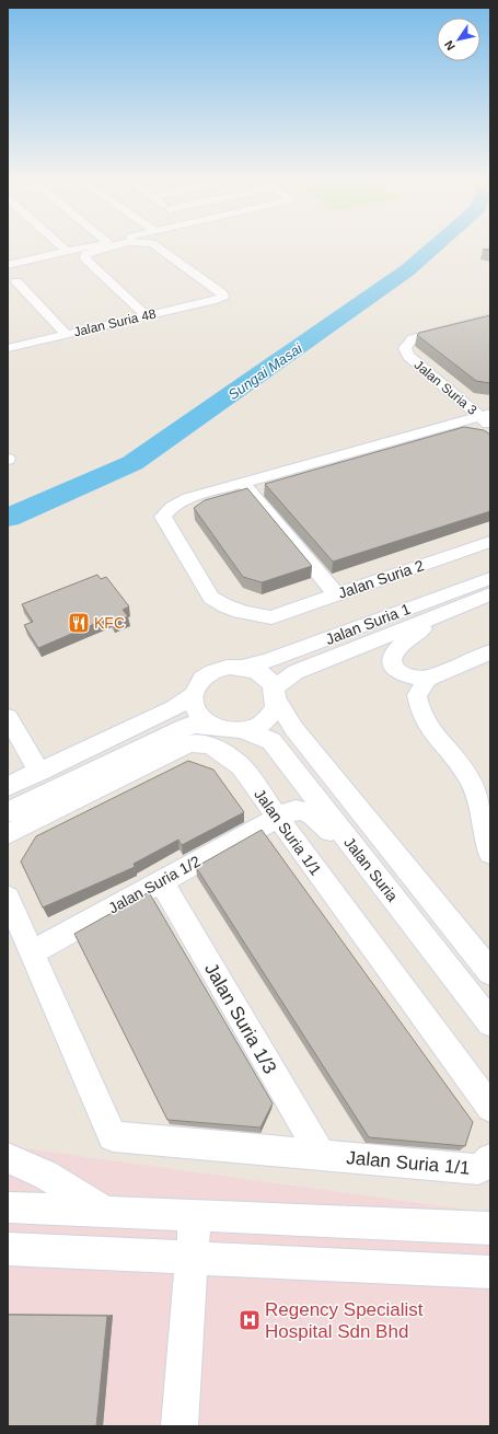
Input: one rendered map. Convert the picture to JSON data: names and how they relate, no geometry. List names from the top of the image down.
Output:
{
  "streets": {
    "street": [
      "Jalan Suria 48",
      "Jalan Suria 3",
      "Jalan Suria 2",
      "Jalan Suria 1",
      "Jalan Suria 1/1",
      "Jalan Suria",
      "Jalan Suria 1/2",
      "Jalan Suria 1/3"
    ]
  },
  "crossings": [
    ["Jalan Suria 1", "Jalan Suria"],
    ["Jalan Suria 1/1", "Jalan Suria 1/2"],
    ["Jalan Suria 1/1", "Jalan Suria 1/3"],
    ["Jalan Suria", "Jalan Suria 1/2"],
    ["Jalan Suria 1/2", "Jalan Suria 1/3"]
  ],
  "water": ["Sungai Masai"],
  "places": {
    "restaurant": ["KFC"],
    "hospital": ["Regency Specialist Hospital Sdn Bhd"]
  },
  "north": "bottom left"
}
